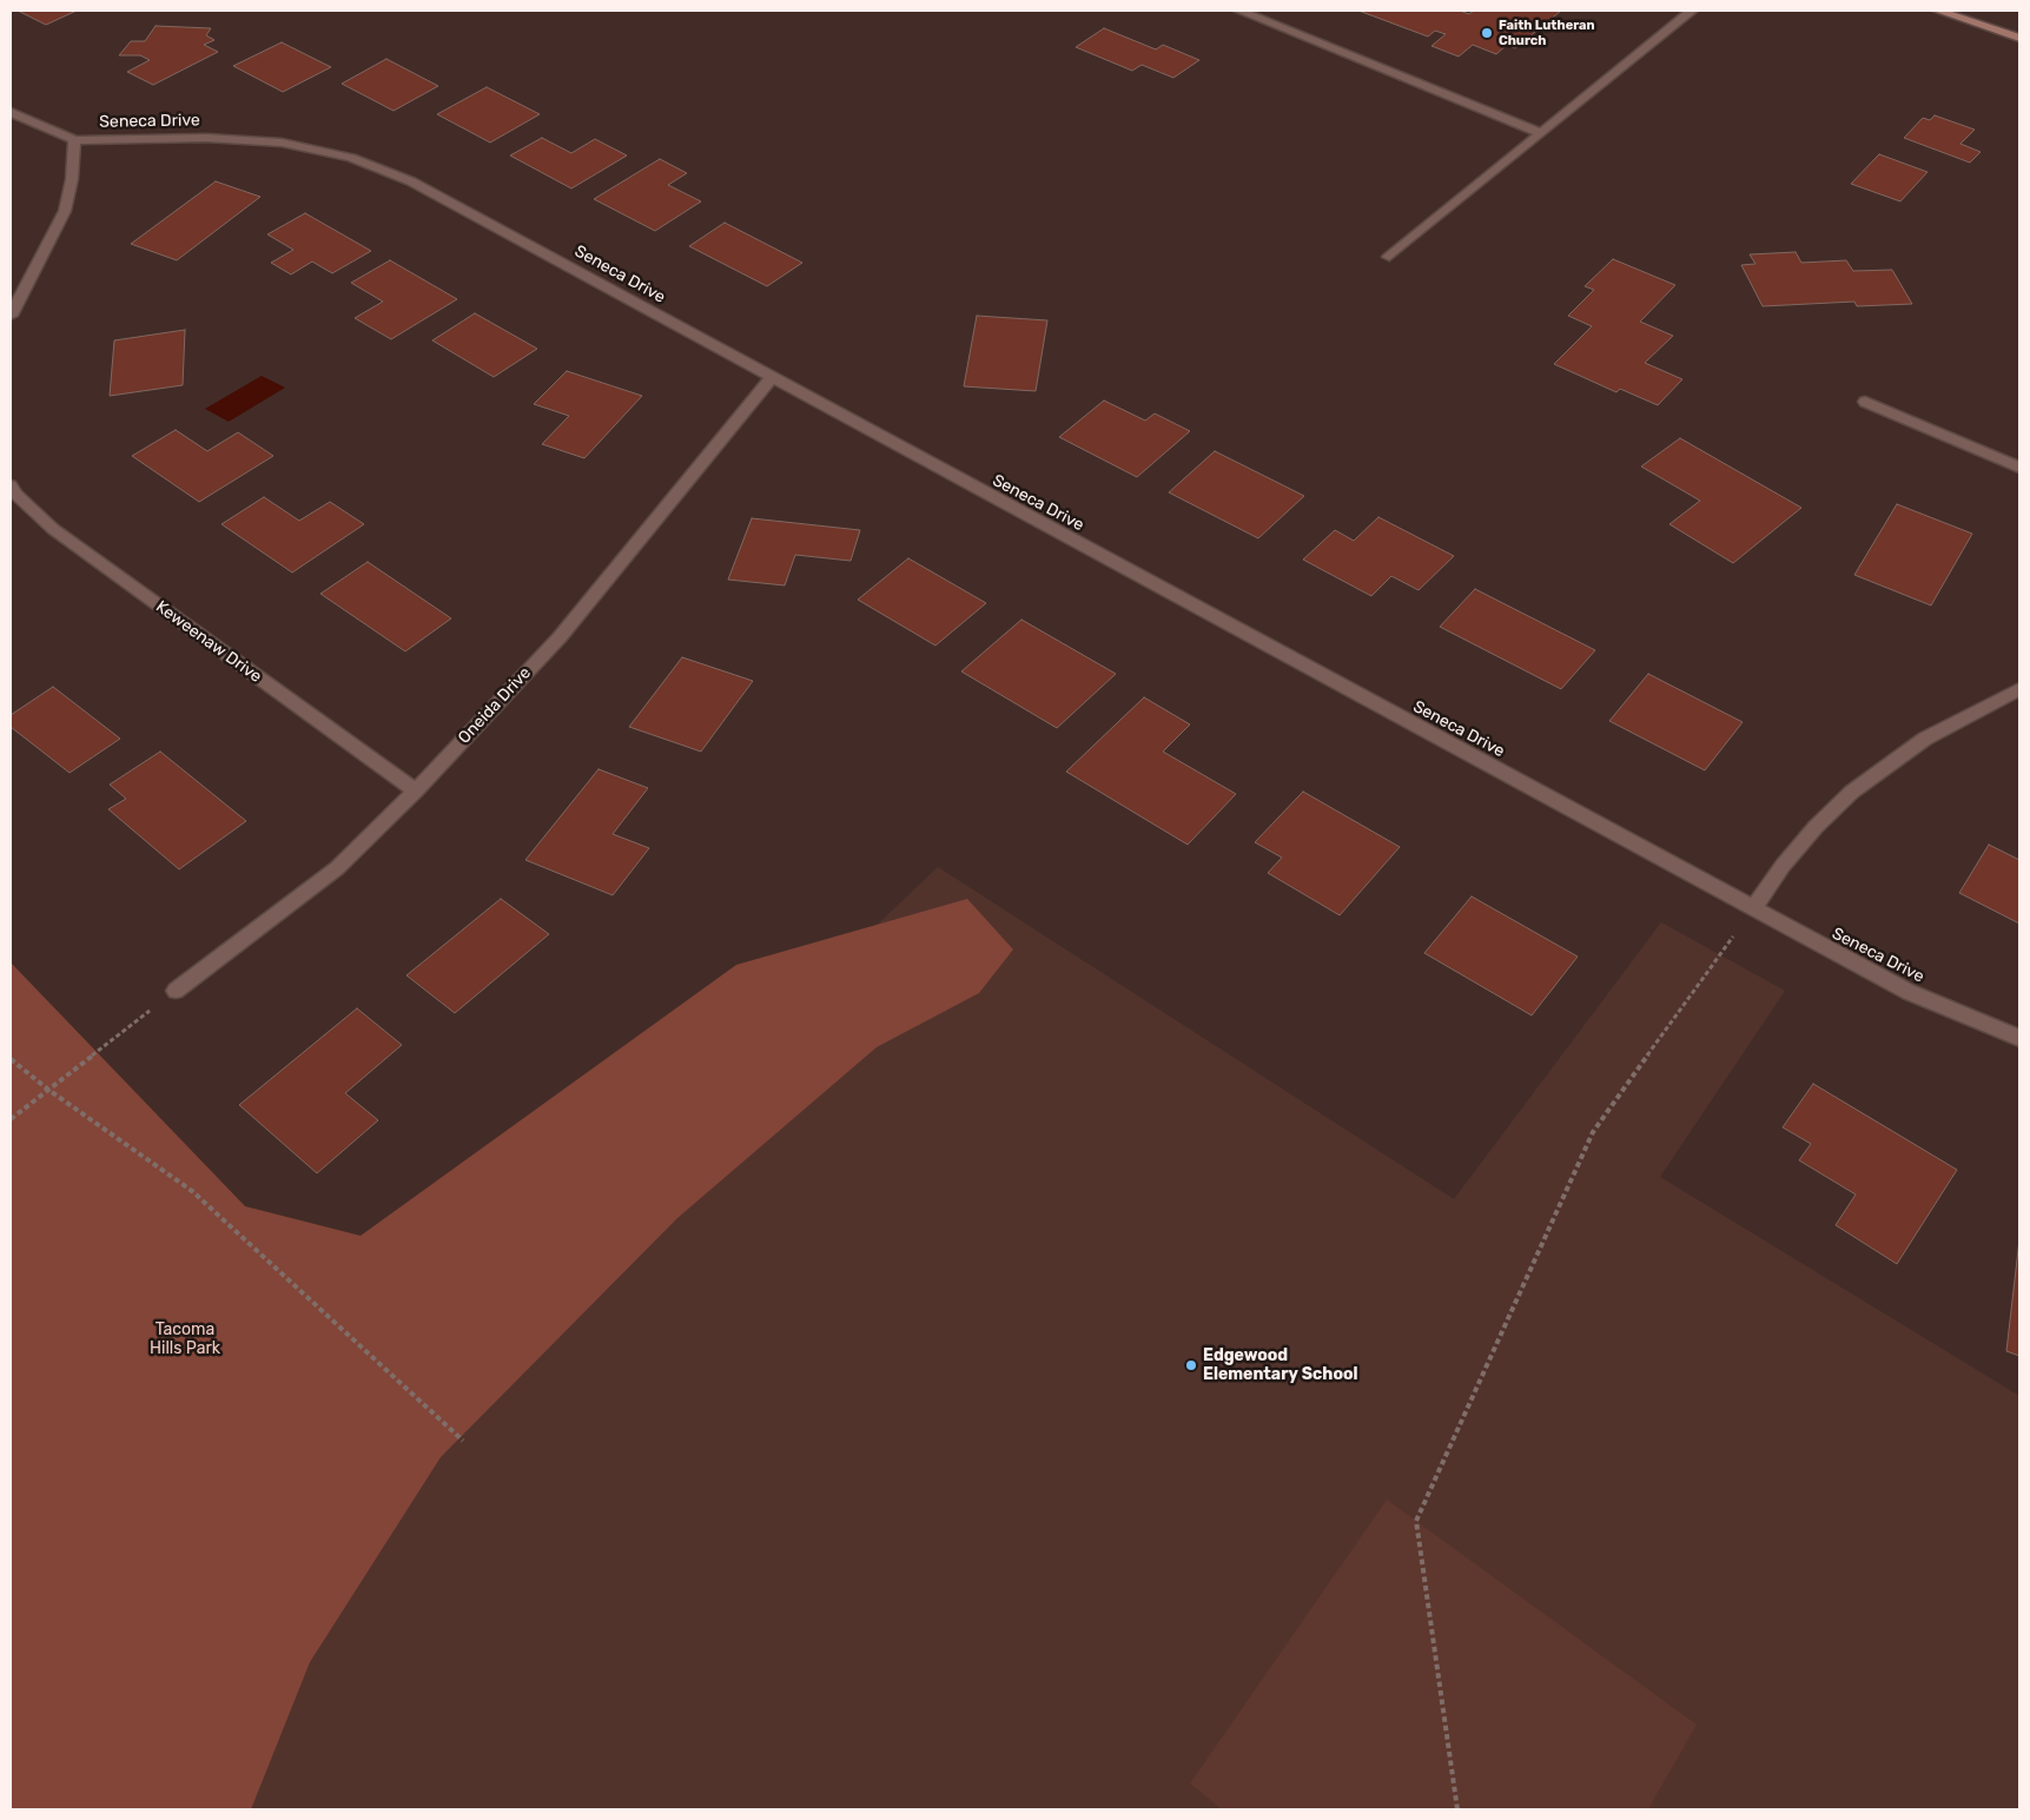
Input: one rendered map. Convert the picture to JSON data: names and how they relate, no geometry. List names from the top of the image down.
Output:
{
  "streets": {
    "street": ["Seneca Drive", "Keweenaw Drive", "Oneida Drive"]
  },
  "crossings": [
    ["Seneca Drive", "Oneida Drive"],
    ["Keweenaw Drive", "Oneida Drive"]
  ],
  "parks": ["Tacoma Hills Park"],
  "places": ["Faith Lutheran Church", "Edgewood Elementary School"]
}
